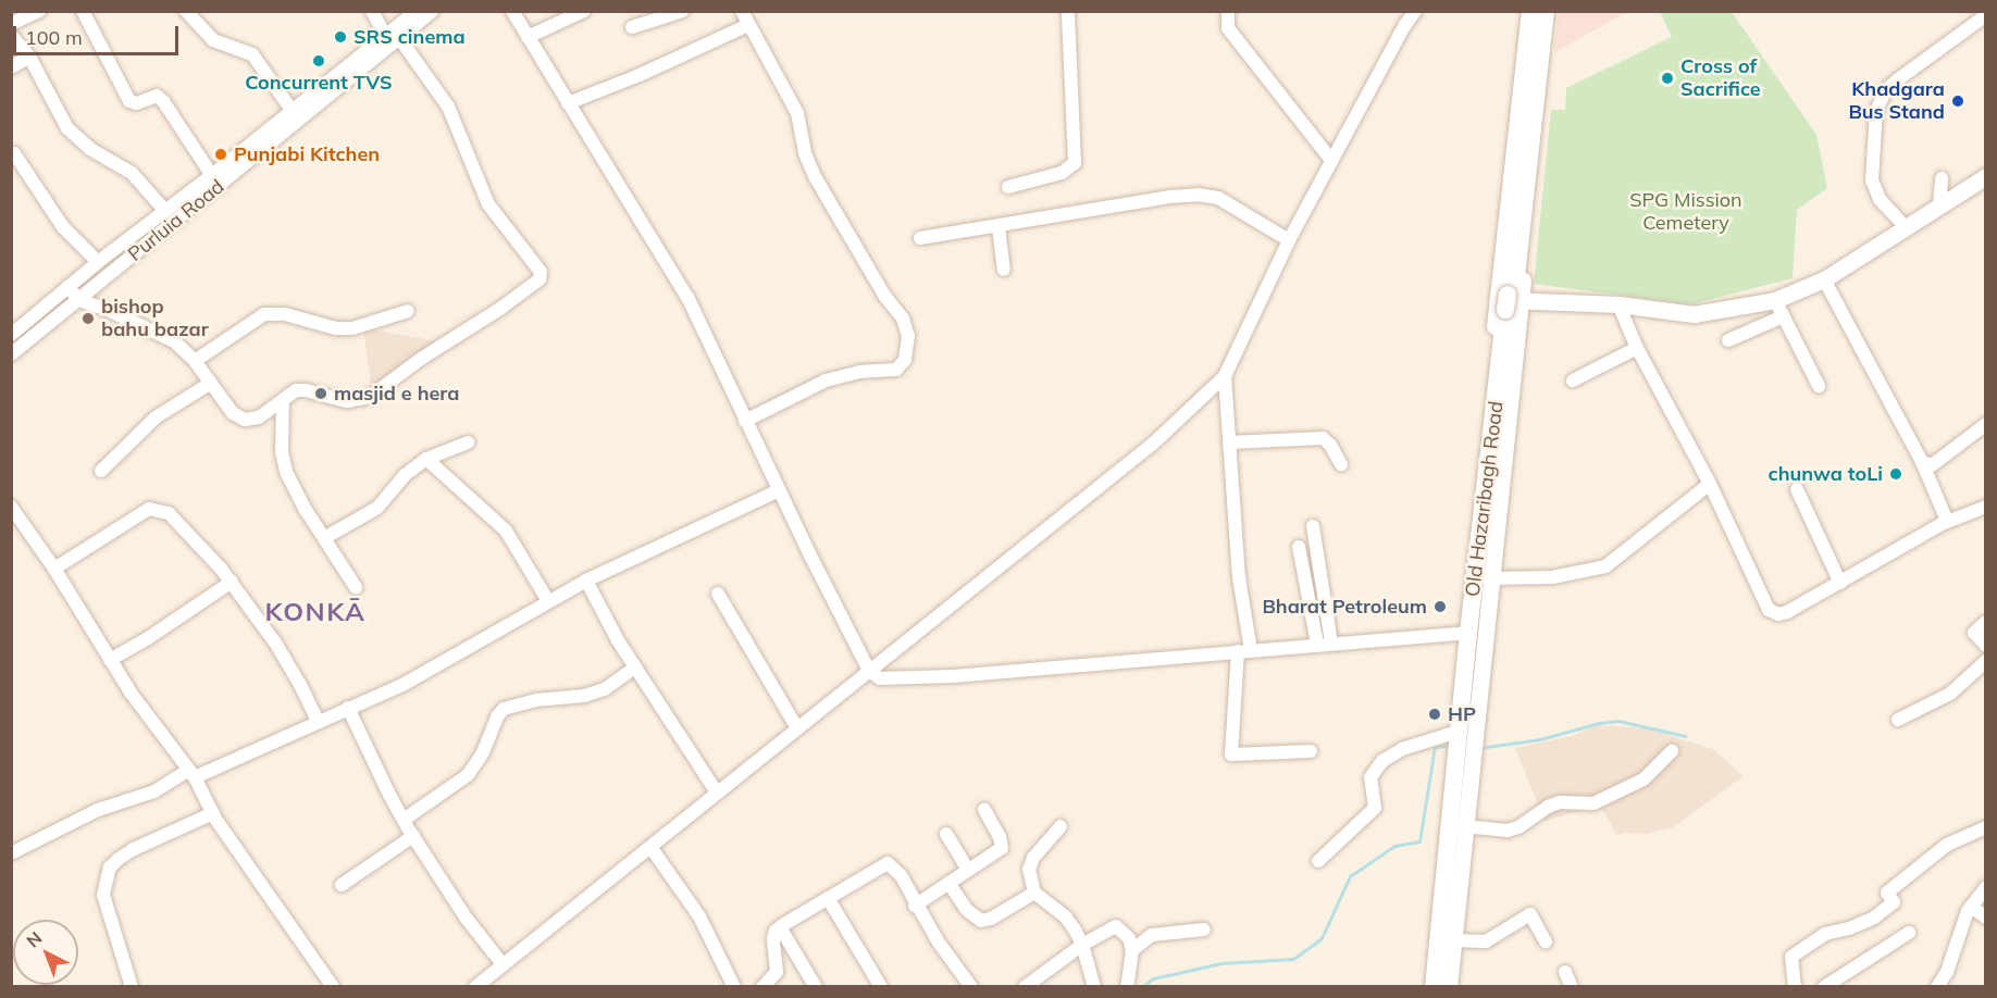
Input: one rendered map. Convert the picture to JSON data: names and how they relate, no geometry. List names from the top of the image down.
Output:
{
  "streets": {
    "main road": ["Old Hazaribagh Road"],
    "street": ["Purluia Road"]
  },
  "districts": ["KONKĀ"],
  "parks": ["SPG Mission Cemetery"],
  "places": [
    "SRS cinema",
    "Concurrent TVS",
    "Cross of Sacrifice",
    "Khadgara Bus Stand",
    "Punjabi Kitchen",
    "bishop bahu bazar",
    "masjid e hera",
    "chunwa toLi",
    "Bharat Petroleum",
    "HP"
  ],
  "scale_bar": "100 m",
  "north": "top left"
}
